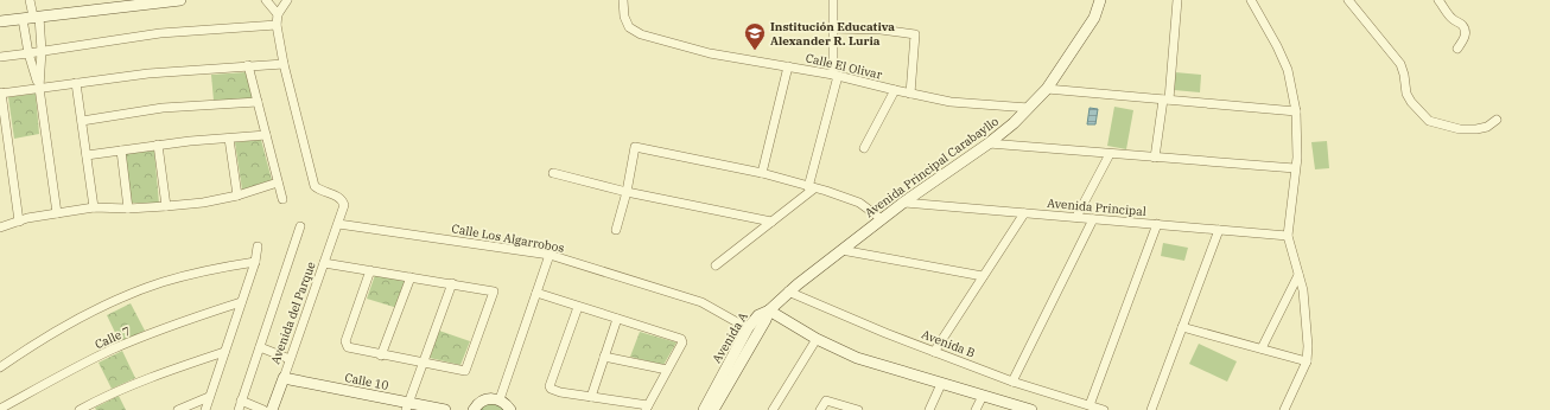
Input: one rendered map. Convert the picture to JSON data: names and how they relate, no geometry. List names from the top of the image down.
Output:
{
  "streets": {
    "street": [
      "Calle El Olivar",
      "Avenida Principal Carabayllo",
      "Avenida Principal",
      "Calle Los Algarrobos",
      "Avenida del Parque",
      "Calle 7",
      "Avenida A",
      "Avenida B",
      "Calle 10"
    ]
  },
  "crossings": [
    ["Calle El Olivar", "Avenida Principal Carabayllo"],
    ["Avenida Principal Carabayllo", "Avenida Principal"],
    ["Avenida Principal Carabayllo", "Avenida A"],
    ["Avenida Principal Carabayllo", "Avenida B"],
    ["Calle Los Algarrobos", "Avenida del Parque"],
    ["Calle Los Algarrobos", "Avenida A"],
    ["Avenida del Parque", "Calle 10"]
  ],
  "places": {
    "school or university": ["Institución Educativa Alexander R. Luria"]
  }
}
